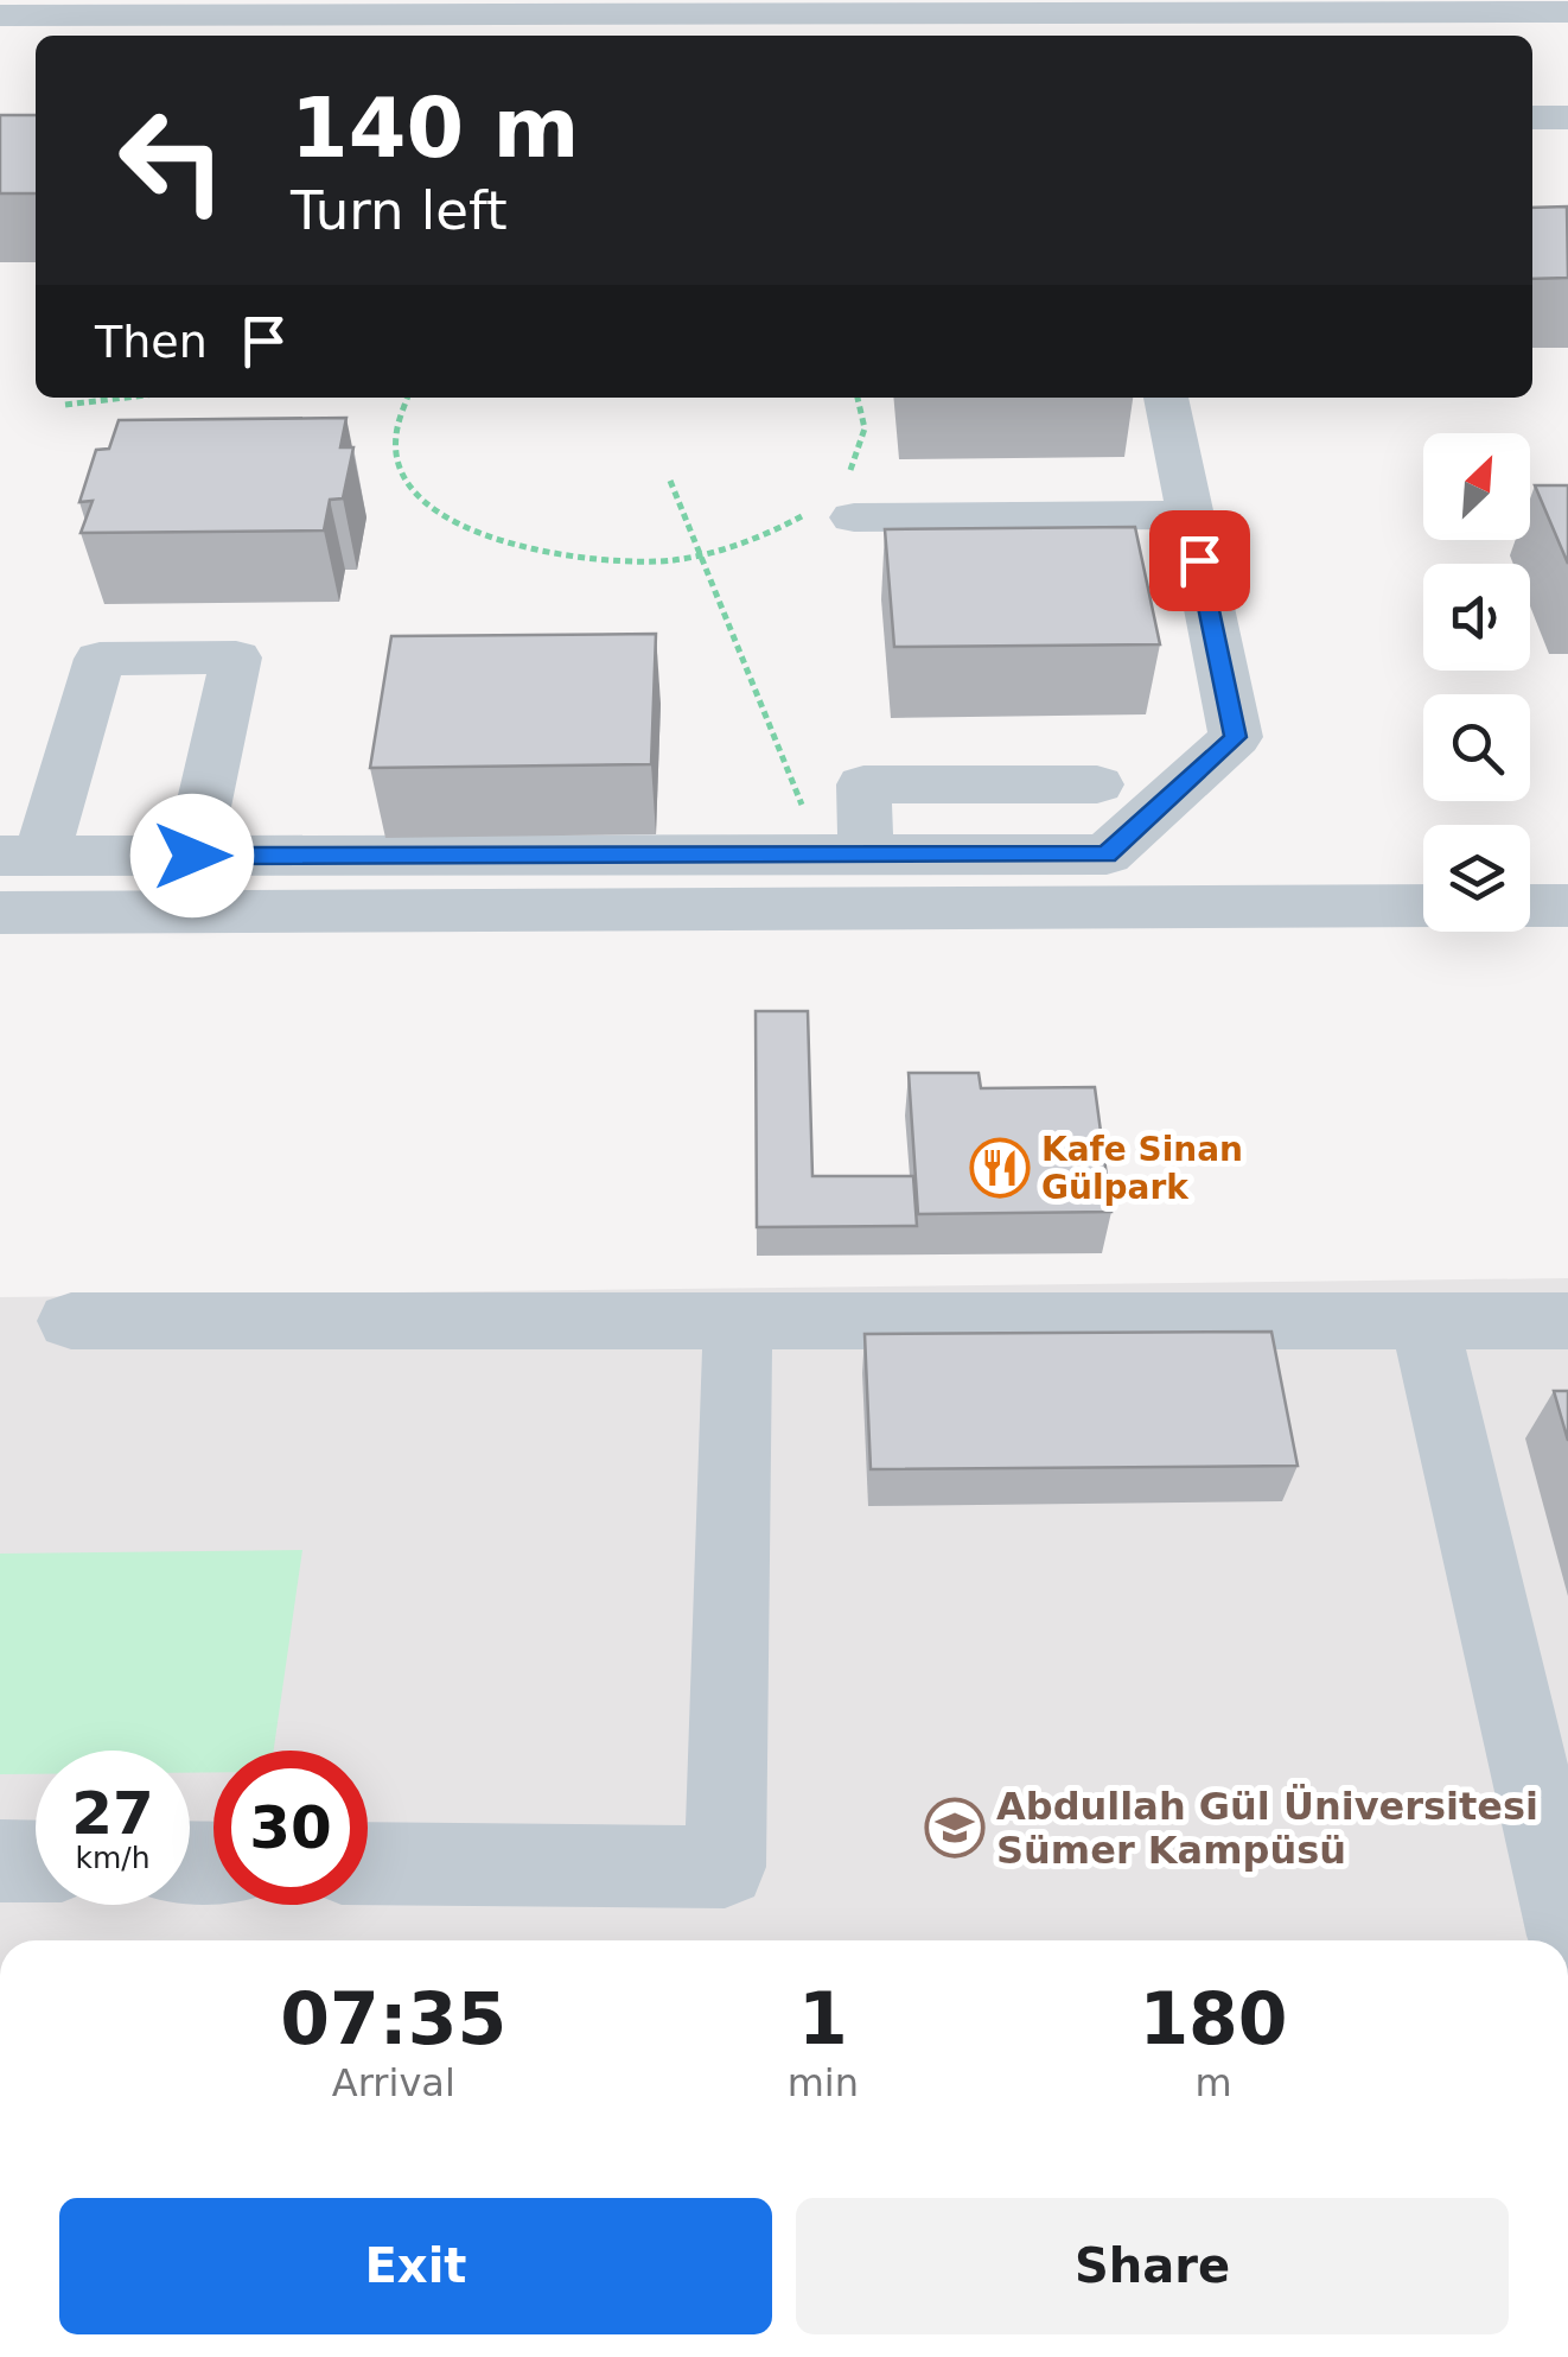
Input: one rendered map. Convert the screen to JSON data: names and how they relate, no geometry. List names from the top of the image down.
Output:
{
  "places": {
    "restaurant": ["Kafe Sinan Gülpark"],
    "school or university": ["Abdullah Gül Üniversitesi Sümer Kampüsü"]
  },
  "north": "top right",
  "page": {
    "turn": ["140 m", "Turn left"],
    "then": "Then",
    "speed": "27 km/h",
    "limit": "30",
    "eta": [
      "07:35",
      "Arrival",
      "1",
      "min",
      "180",
      "m"
    ],
    "buttons": ["Exit", "Share"]
  }
}
